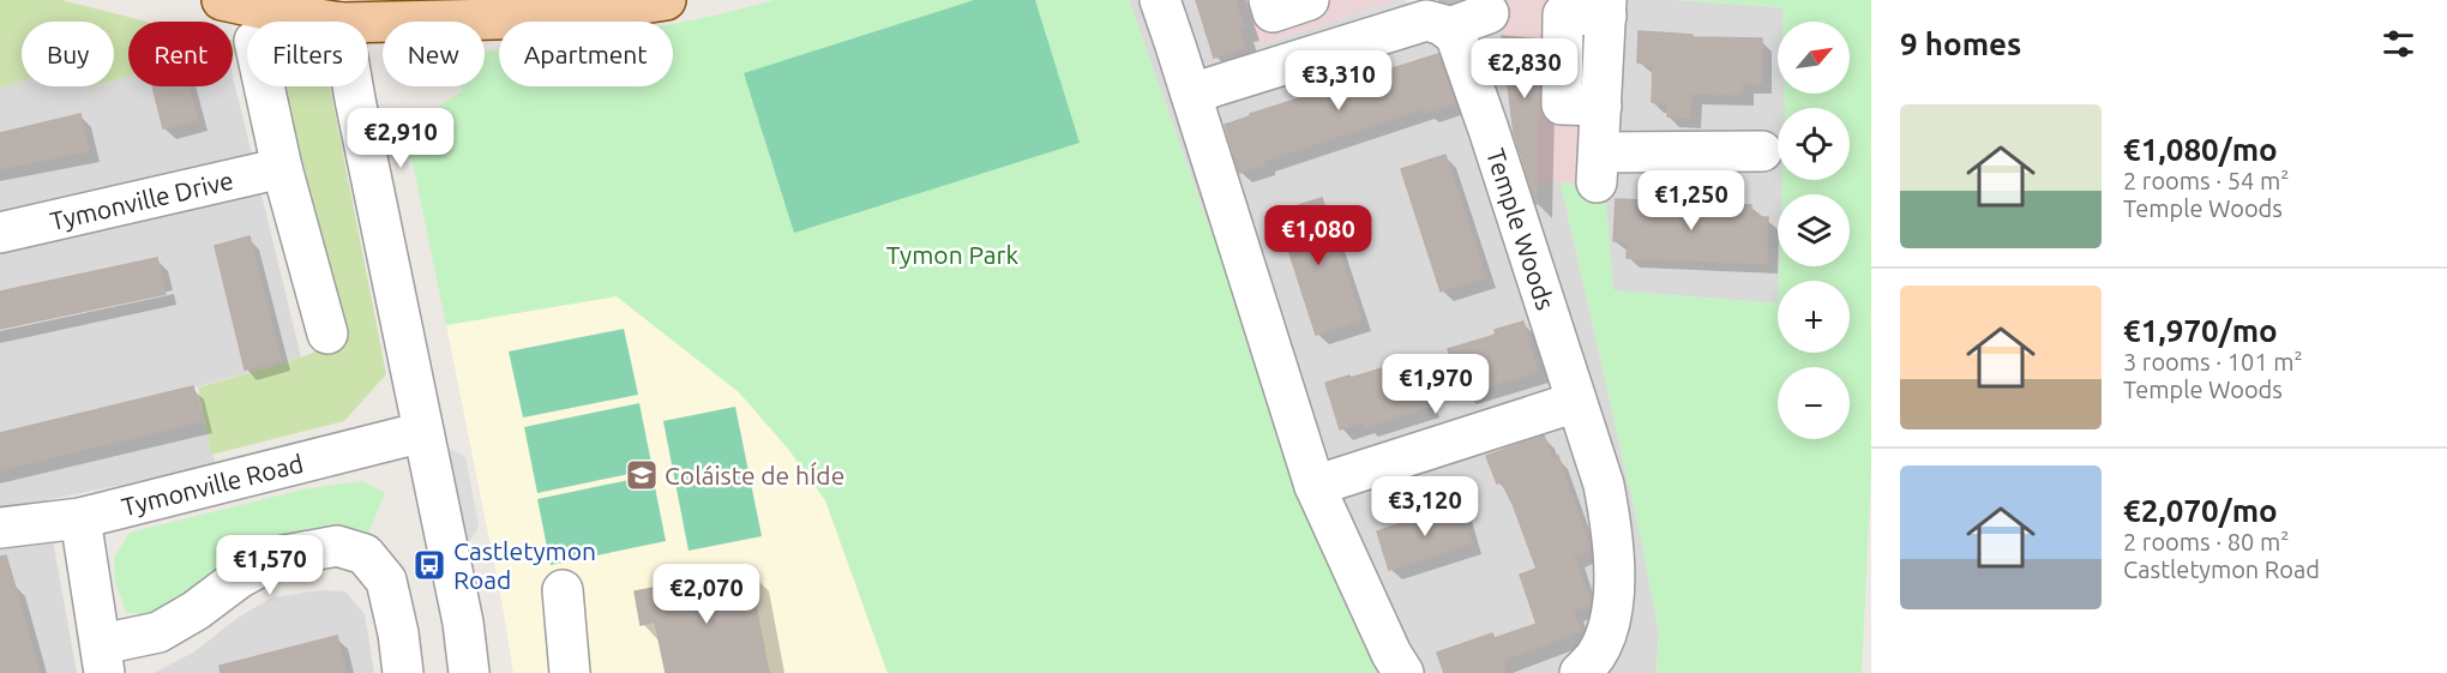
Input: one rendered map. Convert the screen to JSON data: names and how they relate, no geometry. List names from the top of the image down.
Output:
{
  "streets": {
    "street": ["Tymonville Drive", "Temple Woods", "Tymonville Road"]
  },
  "parks": ["Tymon Park"],
  "places": {
    "school or university": ["Coláiste de hÍde"],
    "bus stop": ["Castletymon Road"]
  },
  "north": "top right",
  "page": {
    "heading": "9 homes",
    "map_buttons": ["+", "−"],
    "chip": [
      "Buy",
      "Rent",
      "Filters",
      "New",
      "Apartment"
    ],
    "price": [
      "€2,830",
      "€3,310",
      "€2,910",
      "€1,250",
      "€1,080",
      "€1,970",
      "€3,120",
      "€1,570",
      "€2,070"
    ],
    "list": [
      {
        "name": "€1,080/mo",
        "note": "2 rooms · 54 m² · Temple Woods"
      },
      {
        "name": "€1,970/mo",
        "note": "3 rooms · 101 m² · Temple Woods"
      },
      {
        "name": "€2,070/mo",
        "note": "2 rooms · 80 m² · Castletymon Road"
      }
    ]
  }
}
